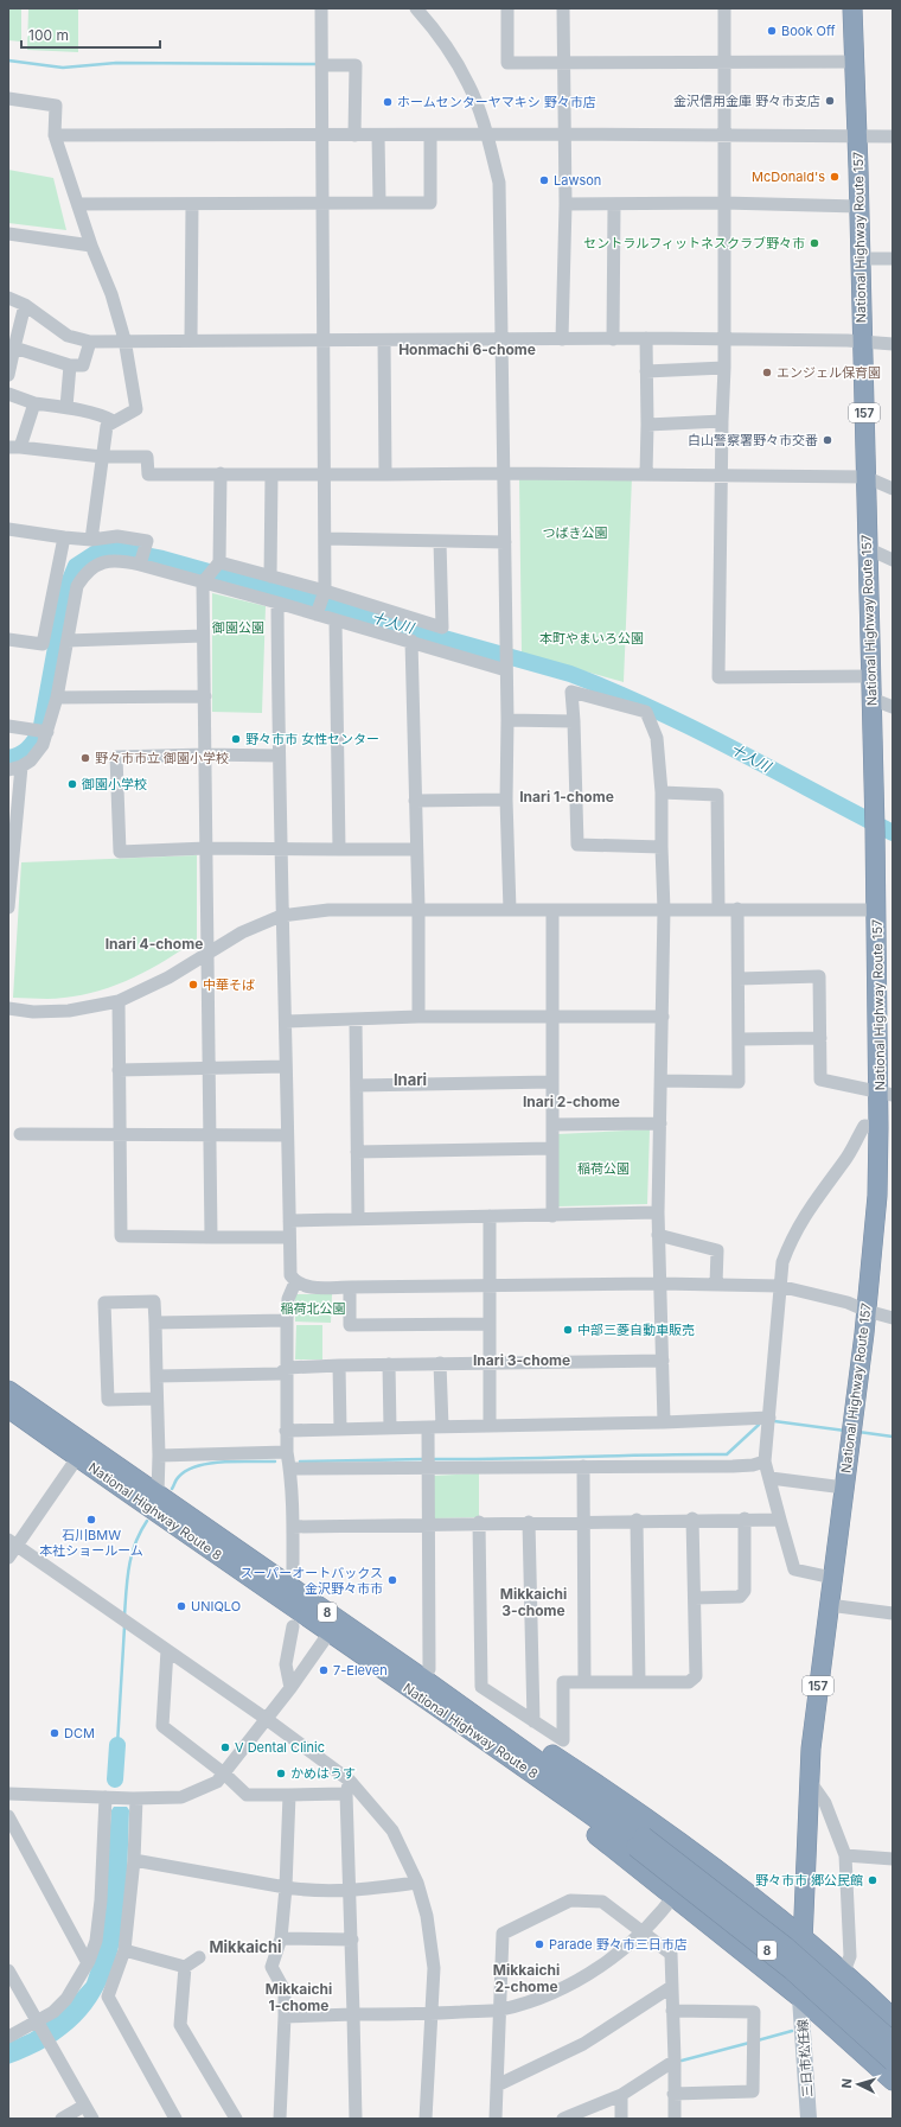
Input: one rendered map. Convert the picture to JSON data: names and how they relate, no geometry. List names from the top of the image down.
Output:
{
  "streets": {
    "highway": [
      "National Highway Route 157",
      "157",
      "National Highway Route 8",
      "8"
    ],
    "main road": ["三日市松任線"]
  },
  "crossings": [
    ["National Highway Route 157", "三日市松任線"]
  ],
  "districts": [
    "Honmachi 6-chome",
    "Inari 1-chome",
    "Inari 4-chome",
    "Inari",
    "Inari 2-chome",
    "Inari 3-chome",
    "Mikkaichi 3-chome",
    "Mikkaichi",
    "Mikkaichi 2-chome",
    "Mikkaichi 1-chome"
  ],
  "water": ["十人川"],
  "parks": [
    "つばき公園",
    "御園公園",
    "本町やまいろ公園",
    "稲荷公園",
    "稲荷北公園"
  ],
  "places": [
    "Book Off",
    "金沢信用金庫 野々市支店",
    "ホームセンターヤマキシ 野々市店",
    "McDonald's",
    "Lawson",
    "セントラルフィットネスクラブ野々市",
    "エンジェル保育園",
    "白山警察署野々市交番",
    "野々市市 女性センター",
    "野々市市立 御園小学校",
    "御園小学校",
    "中華そば",
    "中部三菱自動車販売",
    "石川BMW 本社ショールーム",
    "スーパーオートバックス 金沢野々市市",
    "UNIQLO",
    "7-Eleven",
    "DCM",
    "V Dental Clinic",
    "かめはうす",
    "野々市市 郷公民館",
    "Parade 野々市三日市店"
  ],
  "scale_bar": "100 m",
  "north": "left"
}
